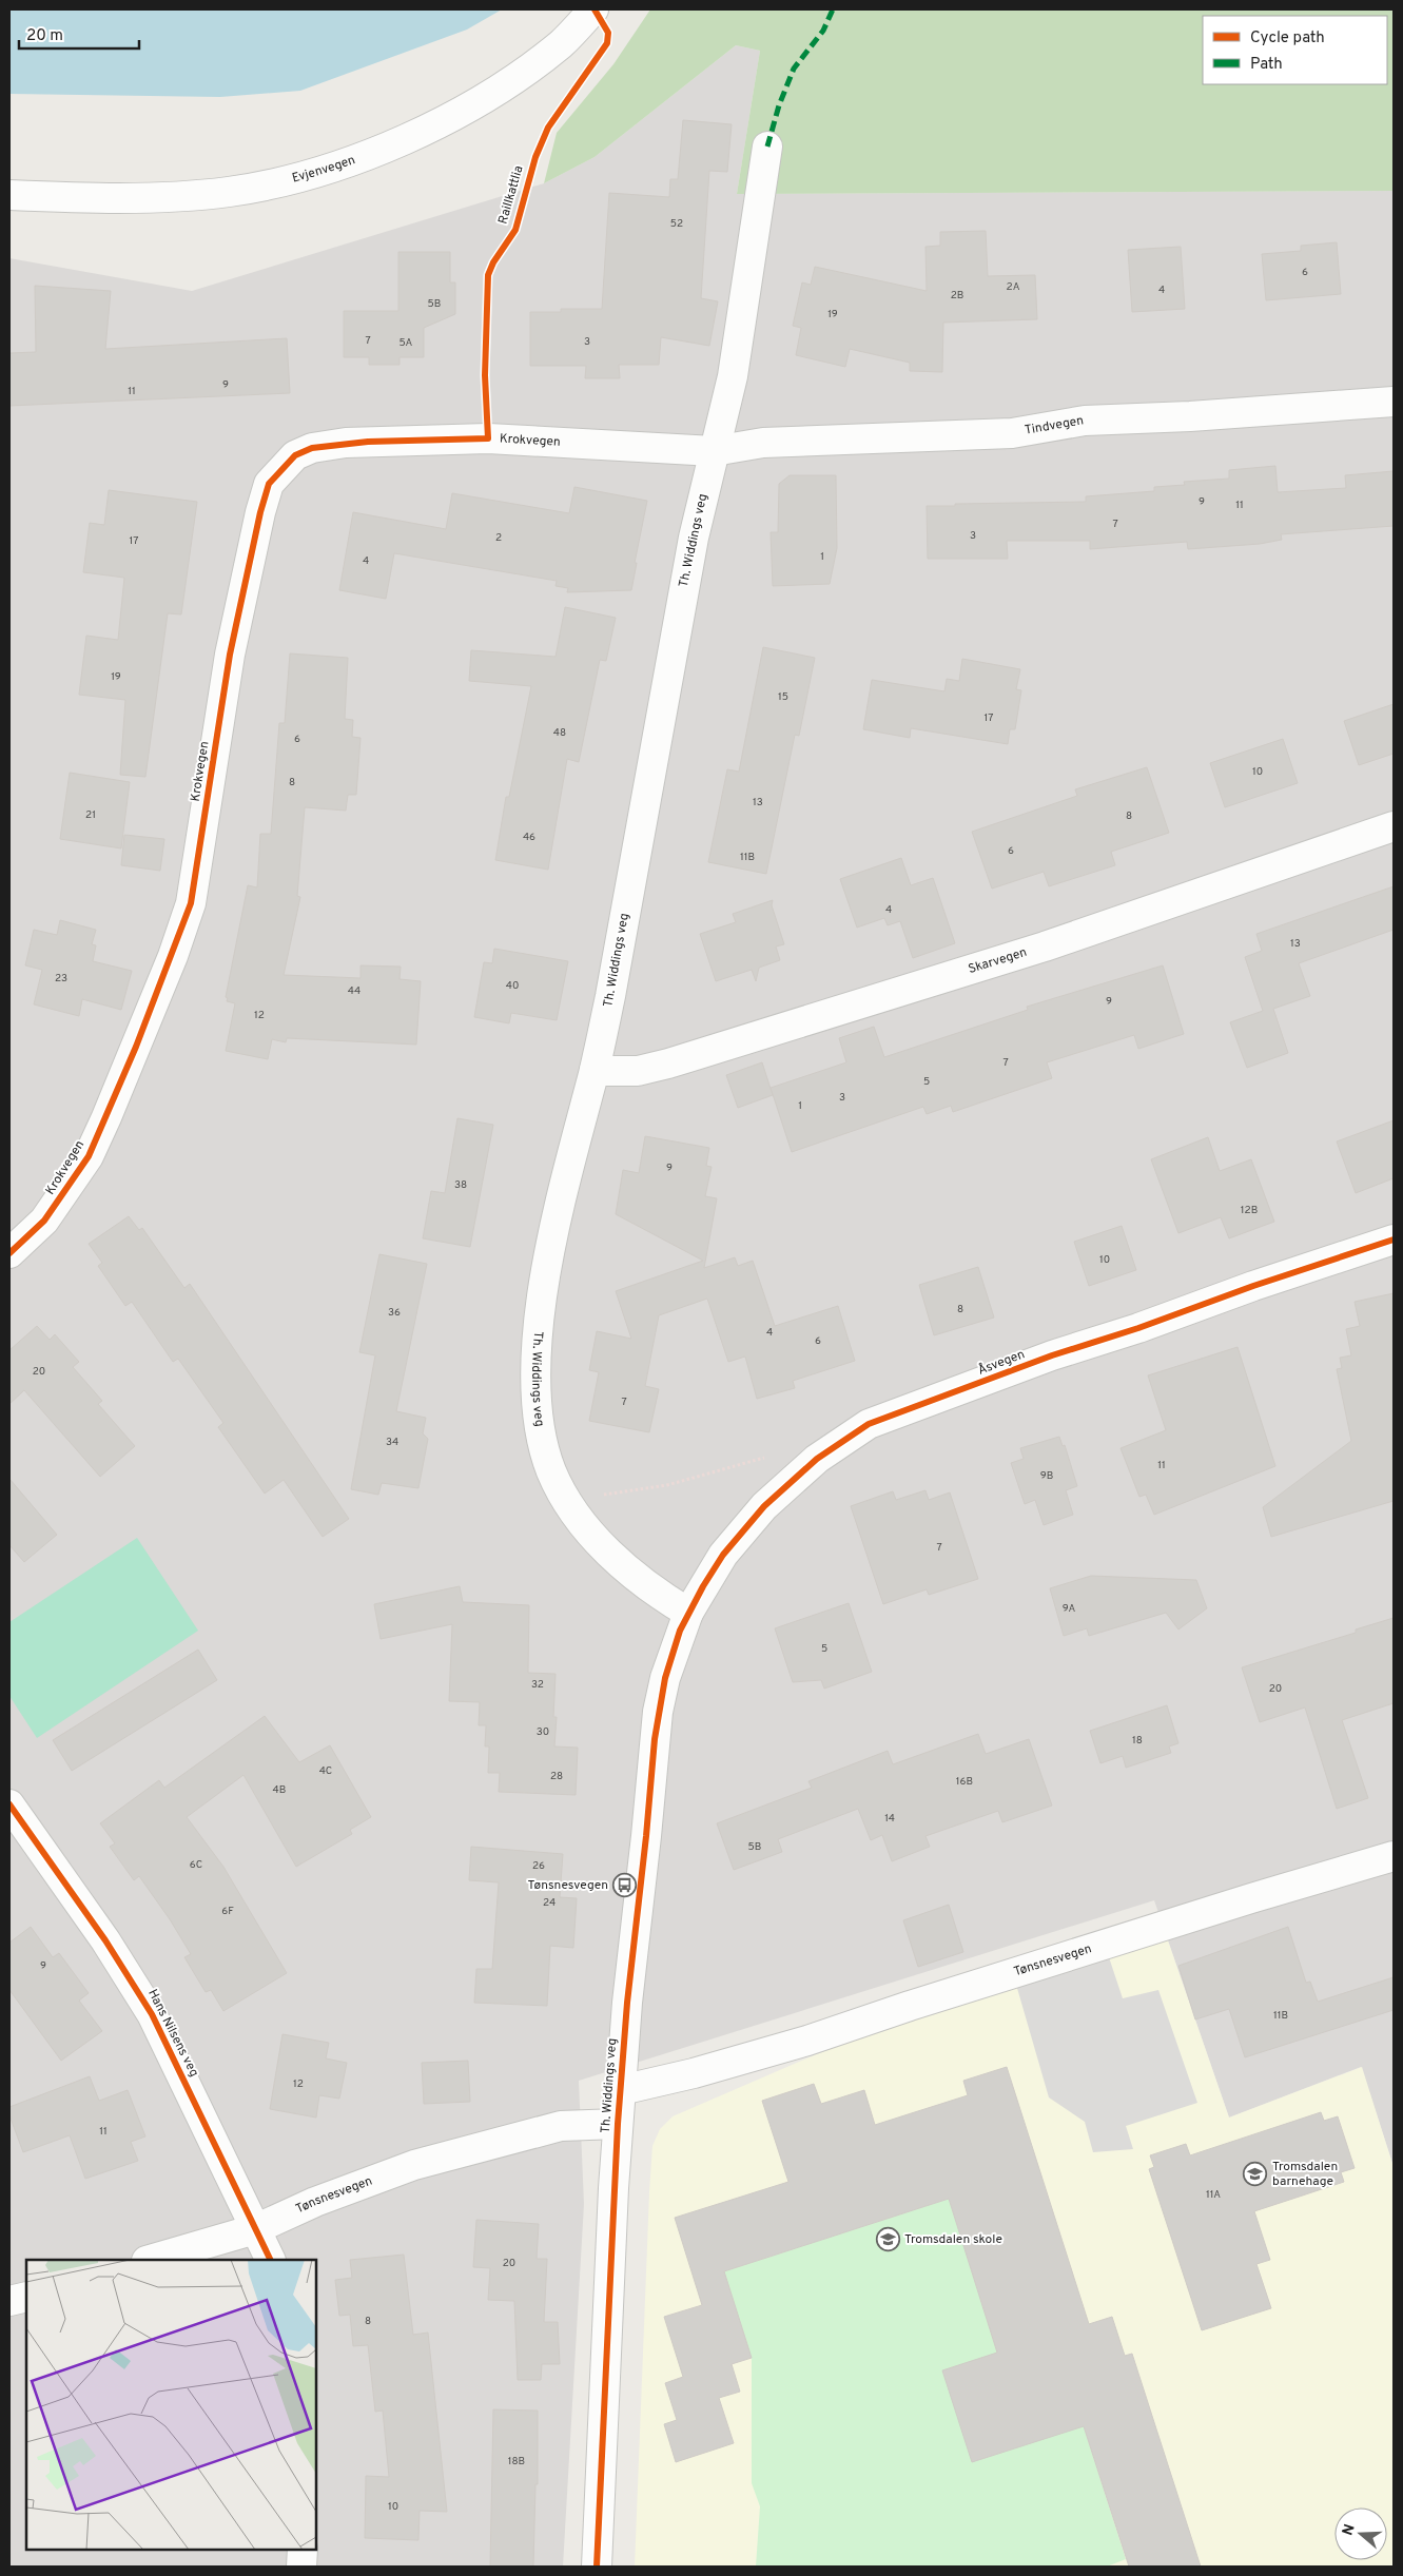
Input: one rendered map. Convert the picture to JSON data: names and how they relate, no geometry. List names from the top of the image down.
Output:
{
  "streets": {
    "street": [
      "Evjenvegen",
      "Tindvegen",
      "Krokvegen",
      "Th. Widdings veg",
      "Skarvegen",
      "Åsvegen",
      "Tønsnesvegen",
      "Hans Nilsens veg"
    ],
    "cycle path": ["Raillkattlia"]
  },
  "crossings": [
    ["Tindvegen", "Krokvegen"],
    ["Tindvegen", "Th. Widdings veg"],
    ["Krokvegen", "Th. Widdings veg"],
    ["Th. Widdings veg", "Skarvegen"],
    ["Th. Widdings veg", "Åsvegen"],
    ["Th. Widdings veg", "Tønsnesvegen"],
    ["Tønsnesvegen", "Hans Nilsens veg"]
  ],
  "places": {
    "bus stop": ["Tønsnesvegen"],
    "school or university": ["Tromsdalen barnehage", "Tromsdalen skole"]
  },
  "house_numbers": [
    "52",
    "6",
    "2A",
    "4",
    "2B",
    "5B",
    "19",
    "7",
    "3",
    "5A",
    "9",
    "11",
    "9",
    "11",
    "7",
    "3",
    "2",
    "17",
    "1",
    "4",
    "19",
    "15",
    "17",
    "48",
    "6",
    "10",
    "8",
    "13",
    "21",
    "8",
    "46",
    "6",
    "11B",
    "4",
    "13",
    "23",
    "40",
    "44",
    "9",
    "12",
    "7",
    "5",
    "3",
    "1",
    "9",
    "38",
    "12B",
    "10",
    "8",
    "36",
    "4",
    "6",
    "20",
    "7",
    "34",
    "11",
    "9B",
    "7",
    "9A",
    "5",
    "32",
    "20",
    "30",
    "18",
    "4C",
    "28",
    "16B",
    "4B",
    "14",
    "5B",
    "6C",
    "26",
    "24",
    "6F",
    "9",
    "11B",
    "12",
    "11",
    "11A",
    "20",
    "8",
    "18B",
    "10"
  ],
  "legend": ["Cycle path", "Path"],
  "scale_bar": "20 m",
  "north": "left"
}
